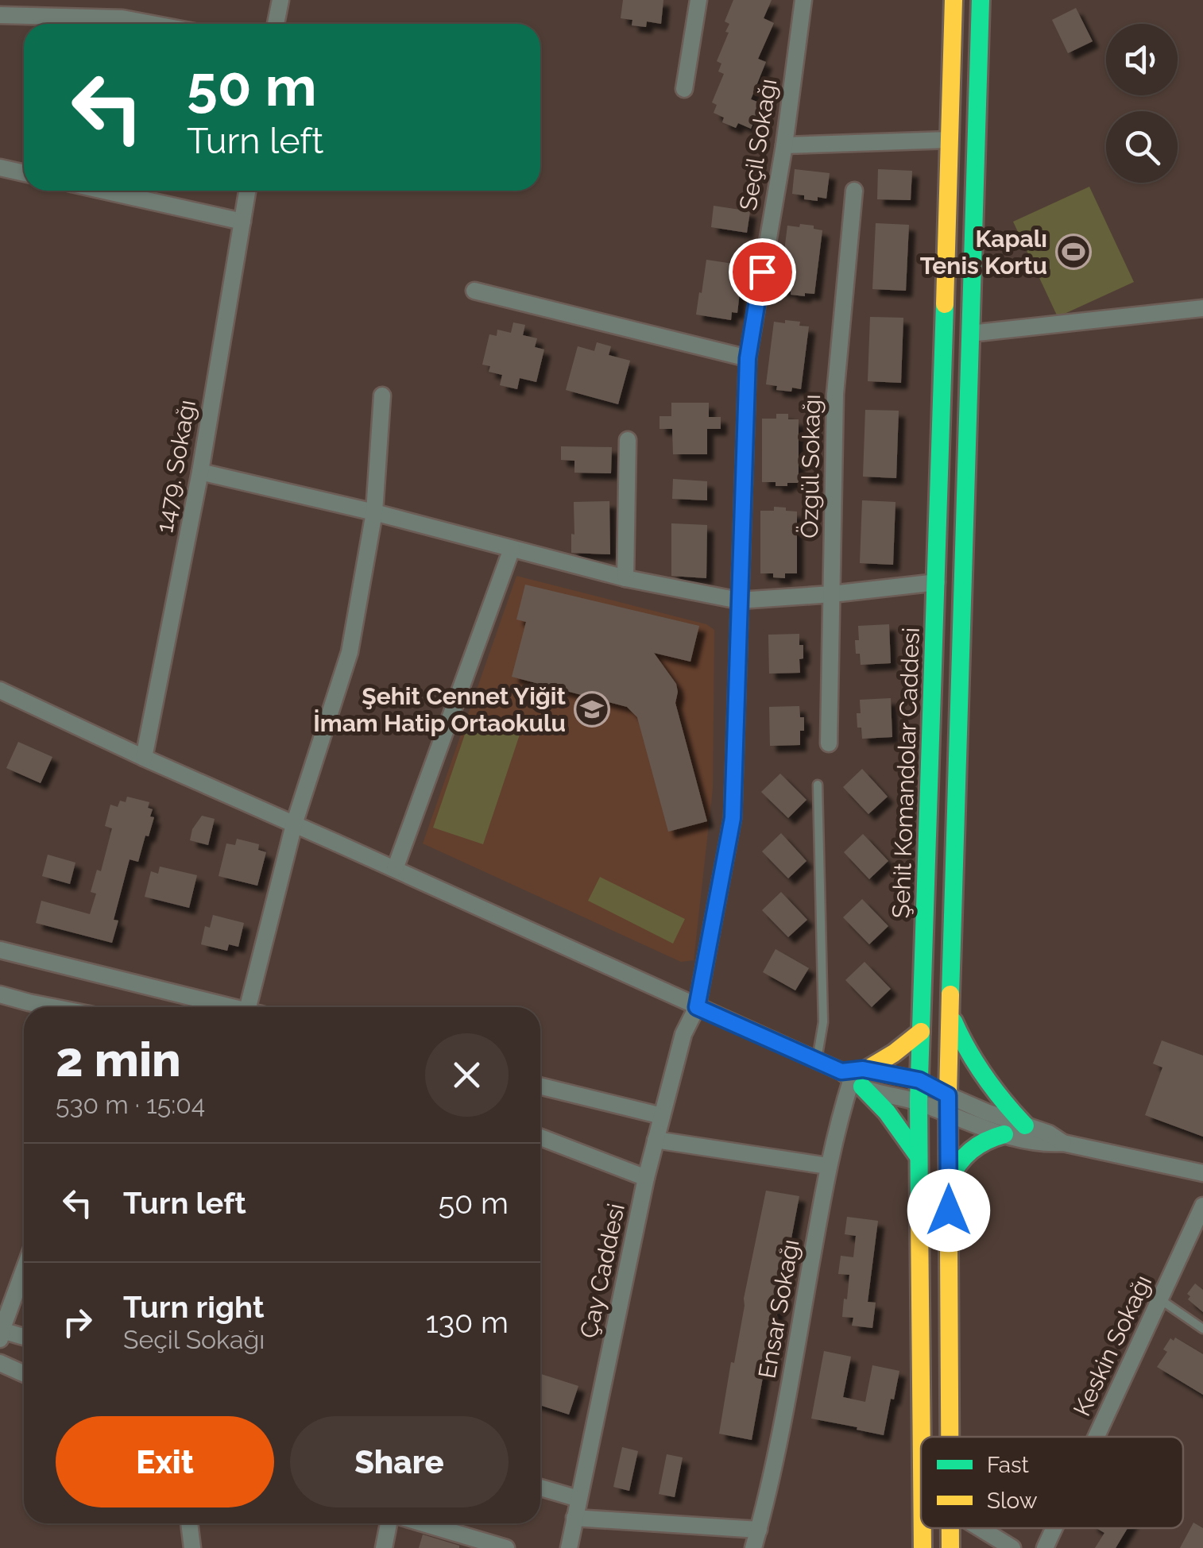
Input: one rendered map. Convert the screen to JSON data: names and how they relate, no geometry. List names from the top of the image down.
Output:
{
  "streets": {
    "main road": ["Şehit Komandolar Caddesi"],
    "street": [
      "Seçil Sokağı",
      "1479. Sokağı",
      "Özgül Sokağı",
      "Çay Caddesi",
      "Ensar Sokağı",
      "Keskin Sokağı"
    ]
  },
  "crossings": [
    ["Seçil Sokağı", "Çay Caddesi"]
  ],
  "places": {
    "sports": ["Kapalı Tenis Kortu"],
    "school or university": ["Şehit Cennet Yiğit İmam Hatip Ortaokulu"]
  },
  "legend": ["Fast", "Slow"],
  "page": {
    "turn": ["50 m", "Turn left"],
    "heading": ["2 min", "530 m · 15:04"],
    "list": [
      {
        "name": "Turn left",
        "value": "50 m"
      },
      {
        "name": "Turn right",
        "note": "Seçil Sokağı",
        "value": "130 m"
      }
    ],
    "buttons": ["Exit", "Share"]
  }
}
